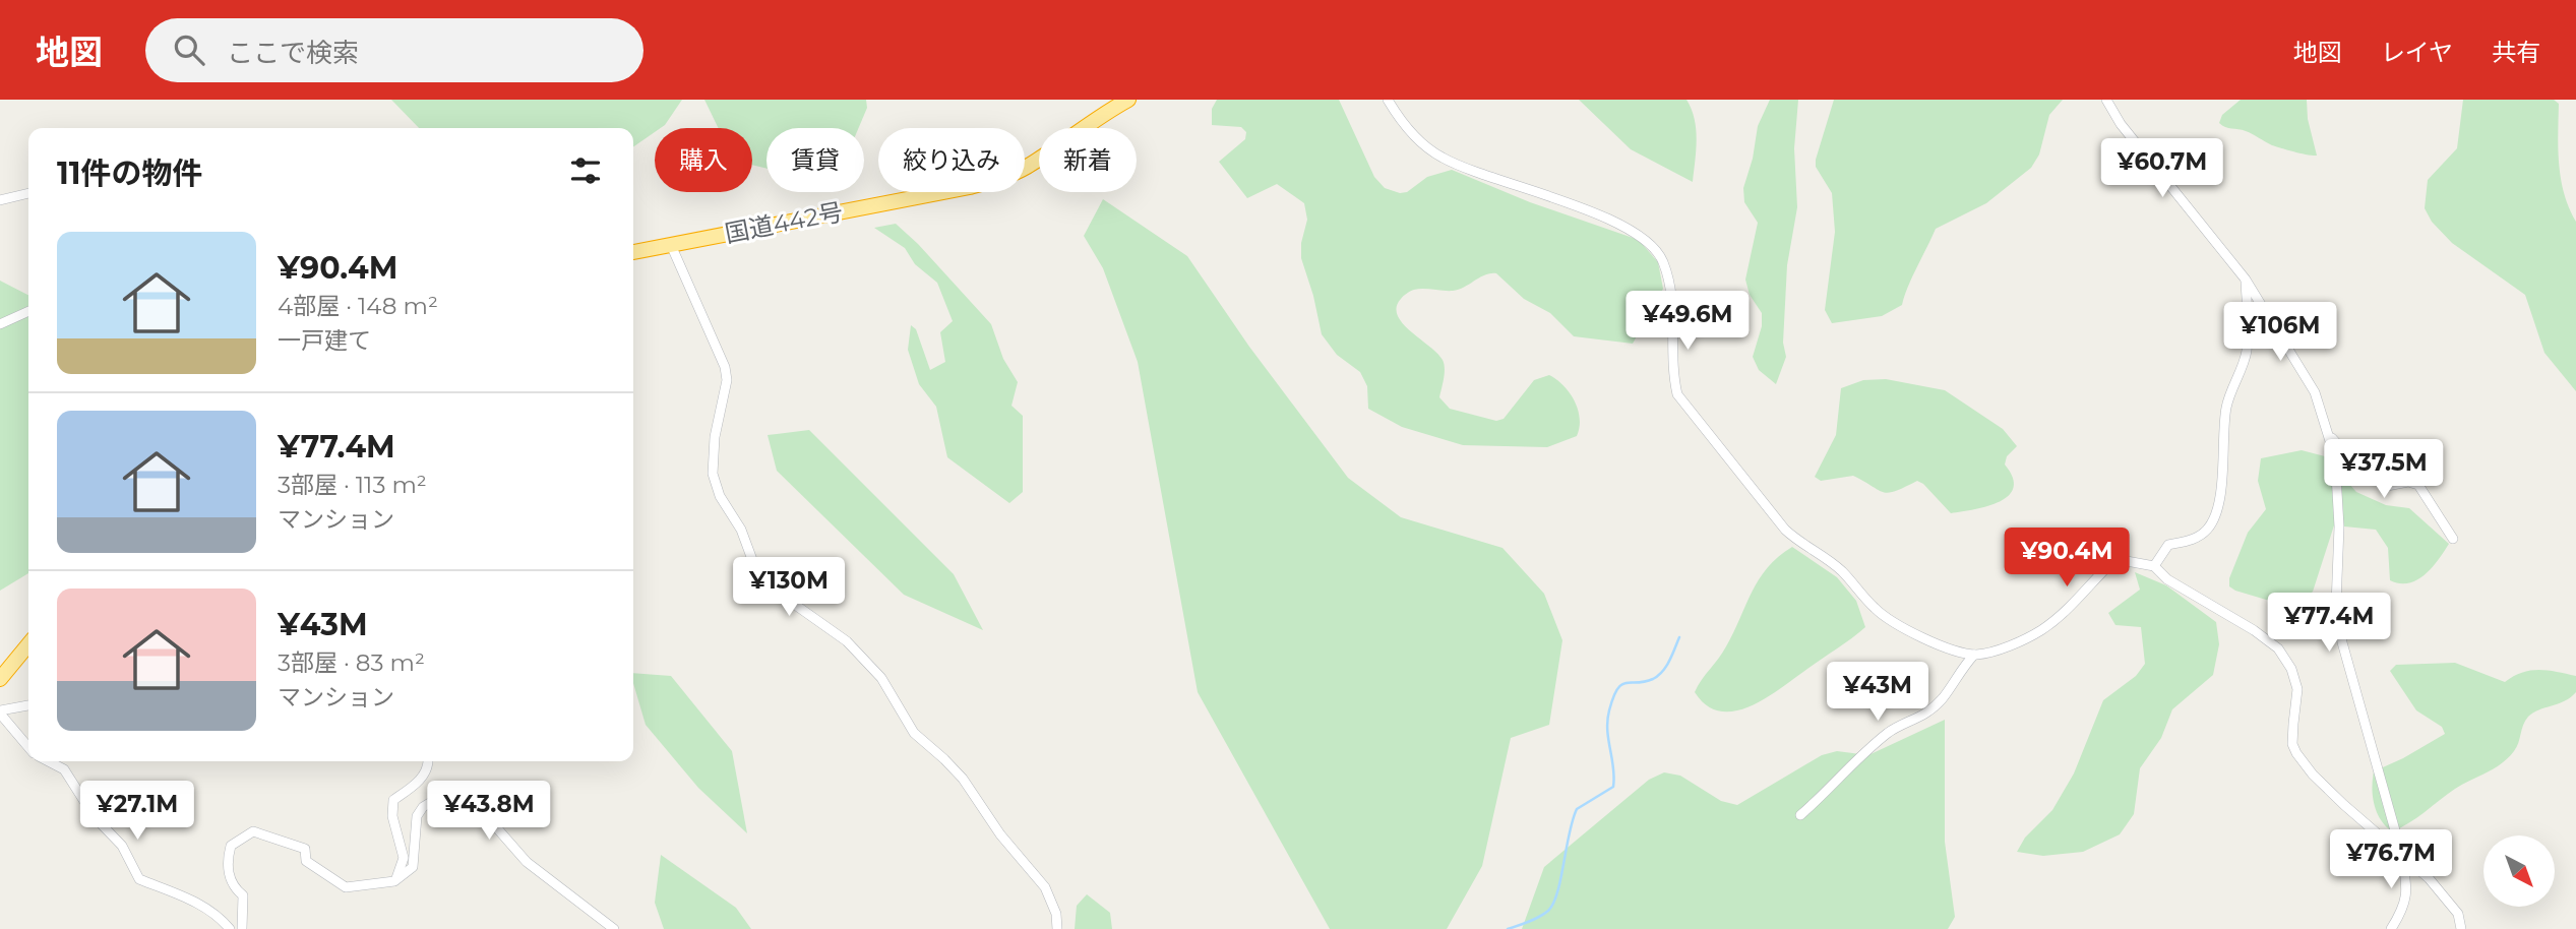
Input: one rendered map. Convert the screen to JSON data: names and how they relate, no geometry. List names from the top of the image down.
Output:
{
  "streets": {
    "highway": ["国道442号"]
  },
  "north": "bottom right",
  "page": {
    "header": "地図",
    "search": "ここで検索",
    "nav": ["地図", "レイヤ", "共有"],
    "chip": [
      "購入",
      "賃貸",
      "絞り込み",
      "新着"
    ],
    "heading": "11件の物件",
    "price": [
      "¥60.7M",
      "¥49.6M",
      "¥106M",
      "¥37.5M",
      "¥90.4M",
      "¥130M",
      "¥77.4M",
      "¥43M",
      "¥27.1M",
      "¥43.8M",
      "¥76.7M"
    ],
    "list": [
      {
        "name": "¥90.4M",
        "note": "4部屋 · 148 m² · 一戸建て"
      },
      {
        "name": "¥77.4M",
        "note": "3部屋 · 113 m² · マンション"
      },
      {
        "name": "¥43M",
        "note": "3部屋 · 83 m² · マンション"
      }
    ]
  }
}
